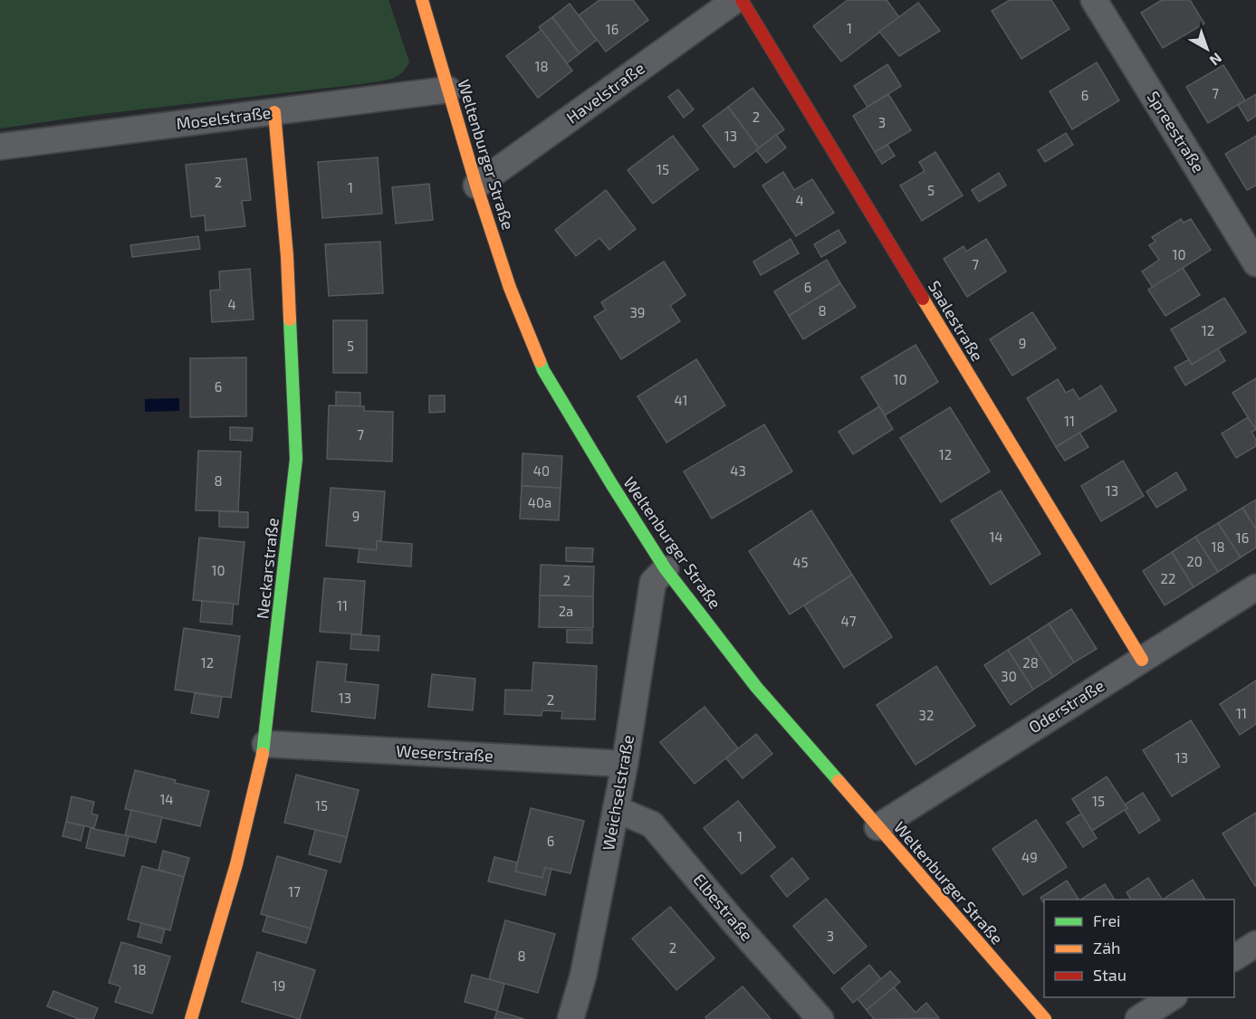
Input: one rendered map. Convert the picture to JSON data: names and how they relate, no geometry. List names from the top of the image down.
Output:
{
  "streets": {
    "street": [
      "Havelstraße",
      "Moselstraße",
      "Spreestraße",
      "Weltenburger Straße",
      "Saalestraße",
      "Neckarstraße",
      "Oderstraße",
      "Weserstraße",
      "Weichselstraße",
      "Elbestraße"
    ]
  },
  "crossings": [
    ["Havelstraße", "Weltenburger Straße"],
    ["Moselstraße", "Weltenburger Straße"],
    ["Moselstraße", "Neckarstraße"],
    ["Weltenburger Straße", "Oderstraße"],
    ["Weltenburger Straße", "Weichselstraße"],
    ["Saalestraße", "Oderstraße"],
    ["Neckarstraße", "Weserstraße"],
    ["Weserstraße", "Weichselstraße"],
    ["Weichselstraße", "Elbestraße"]
  ],
  "house_numbers": [
    "1",
    "16",
    "18",
    "7",
    "6",
    "2",
    "3",
    "13",
    "15",
    "2",
    "1",
    "5",
    "4",
    "10",
    "7",
    "6",
    "4",
    "8",
    "39",
    "12",
    "9",
    "5",
    "10",
    "6",
    "41",
    "11",
    "7",
    "12",
    "40",
    "43",
    "8",
    "13",
    "40a",
    "9",
    "14",
    "16",
    "18",
    "20",
    "45",
    "10",
    "22",
    "2",
    "11",
    "2a",
    "47",
    "12",
    "28",
    "30",
    "13",
    "2",
    "11",
    "32",
    "13",
    "14",
    "15",
    "15",
    "1",
    "6",
    "49",
    "17",
    "3",
    "2",
    "8",
    "18",
    "19"
  ],
  "legend": ["Frei", "Zäh", "Stau"],
  "north": "bottom right"
}
